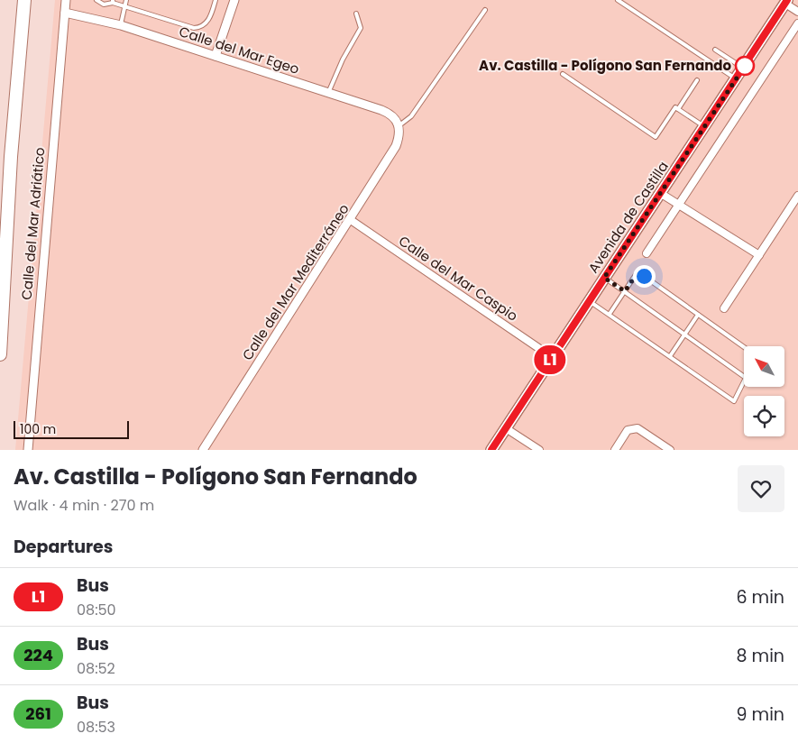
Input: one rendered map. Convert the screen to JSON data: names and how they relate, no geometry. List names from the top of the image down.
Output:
{
  "streets": {
    "main road": ["Avenida de Castilla"],
    "street": [
      "Calle del Mar Egeo",
      "Calle del Mar Adriático",
      "Calle del Mar Caspio",
      "Calle del Mar Mediterráneo"
    ]
  },
  "crossings": [
    ["Calle del Mar Egeo", "Calle del Mar Adriático"],
    ["Calle del Mar Egeo", "Calle del Mar Mediterráneo"],
    ["Avenida de Castilla", "Calle del Mar Caspio"],
    ["Calle del Mar Caspio", "Calle del Mar Mediterráneo"]
  ],
  "places": ["Av. Castilla - Polígono San Fernando"],
  "lines": ["bus line L1"],
  "scale_bar": "100 m",
  "north": "top left",
  "page": {
    "on_map": "L1",
    "scale": "100 m",
    "heading": [
      ["Av. Castilla - Polígono San Fernando", "Walk · 4 min · 270 m"],
      "Departures"
    ],
    "list": [
      {
        "mark": "L1",
        "name": "Bus",
        "note": "08:50",
        "value": "6 min"
      },
      {
        "mark": "224",
        "name": "Bus",
        "note": "08:52",
        "value": "8 min"
      },
      {
        "mark": "261",
        "name": "Bus",
        "note": "08:53",
        "value": "9 min"
      }
    ]
  }
}
